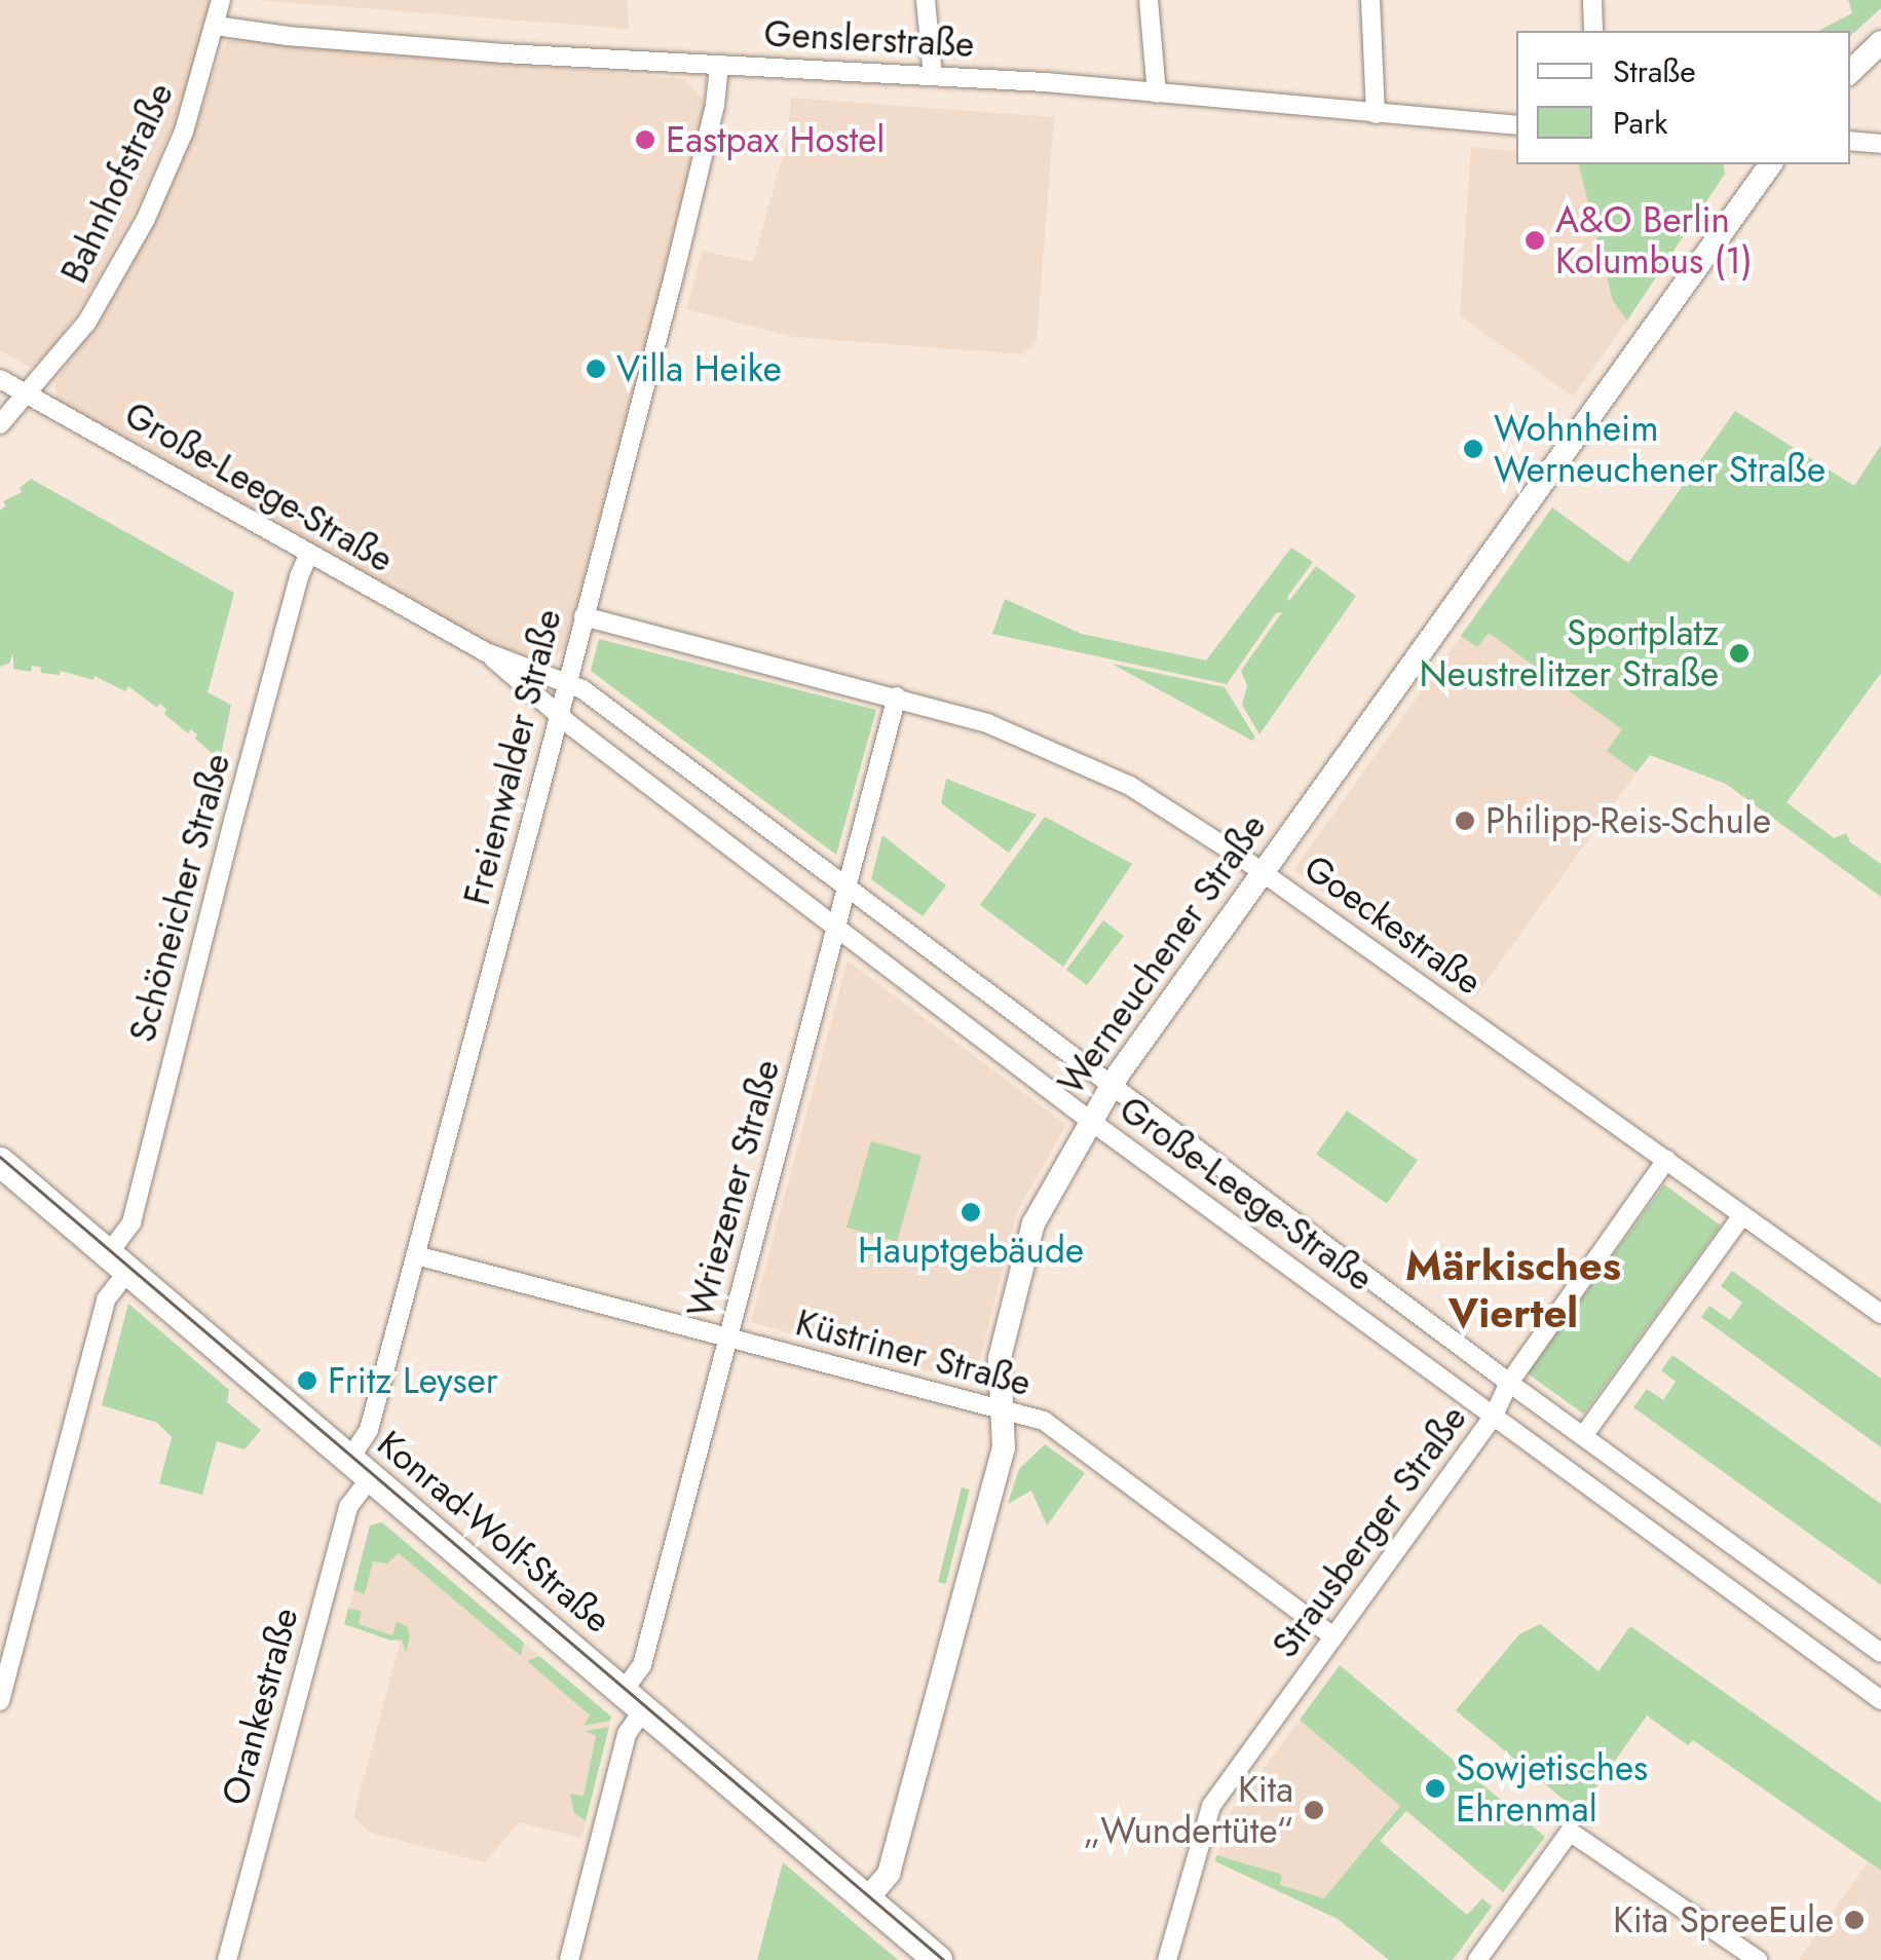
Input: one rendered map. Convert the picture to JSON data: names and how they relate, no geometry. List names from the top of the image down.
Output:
{
  "streets": {
    "main road": ["Konrad-Wolf-Straße"],
    "street": [
      "Genslerstraße",
      "Bahnhofstraße",
      "Große-Leege-Straße",
      "Freienwalder Straße",
      "Schöneicher Straße",
      "Goeckestraße",
      "Werneuchener Straße",
      "Wriezener Straße",
      "Küstriner Straße",
      "Strausberger Straße",
      "Orankestraße"
    ]
  },
  "crossings": [
    ["Genslerstraße", "Bahnhofstraße"],
    ["Genslerstraße", "Freienwalder Straße"],
    ["Bahnhofstraße", "Große-Leege-Straße"],
    ["Große-Leege-Straße", "Freienwalder Straße"],
    ["Große-Leege-Straße", "Schöneicher Straße"],
    ["Große-Leege-Straße", "Werneuchener Straße"],
    ["Große-Leege-Straße", "Wriezener Straße"],
    ["Große-Leege-Straße", "Strausberger Straße"],
    ["Freienwalder Straße", "Goeckestraße"],
    ["Freienwalder Straße", "Küstriner Straße"],
    ["Freienwalder Straße", "Konrad-Wolf-Straße"],
    ["Freienwalder Straße", "Orankestraße"],
    ["Schöneicher Straße", "Konrad-Wolf-Straße"],
    ["Goeckestraße", "Werneuchener Straße"],
    ["Goeckestraße", "Wriezener Straße"],
    ["Goeckestraße", "Strausberger Straße"],
    ["Werneuchener Straße", "Küstriner Straße"],
    ["Werneuchener Straße", "Konrad-Wolf-Straße"],
    ["Wriezener Straße", "Küstriner Straße"],
    ["Wriezener Straße", "Konrad-Wolf-Straße"],
    ["Küstriner Straße", "Strausberger Straße"],
    ["Konrad-Wolf-Straße", "Orankestraße"]
  ],
  "districts": ["Märkisches Viertel"],
  "places": [
    "Eastpax Hostel",
    "A&O Berlin Kolumbus (1)",
    "Villa Heike",
    "Wohnheim Werneuchener Straße",
    "Sportplatz Neustrelitzer Straße",
    "Philipp-Reis-Schule",
    "Hauptgebäude",
    "Fritz Leyser",
    "Sowjetisches Ehrenmal",
    "Kita „Wundertüte“",
    "Kita SpreeEule"
  ],
  "legend": ["Straße", "Park"]
}
